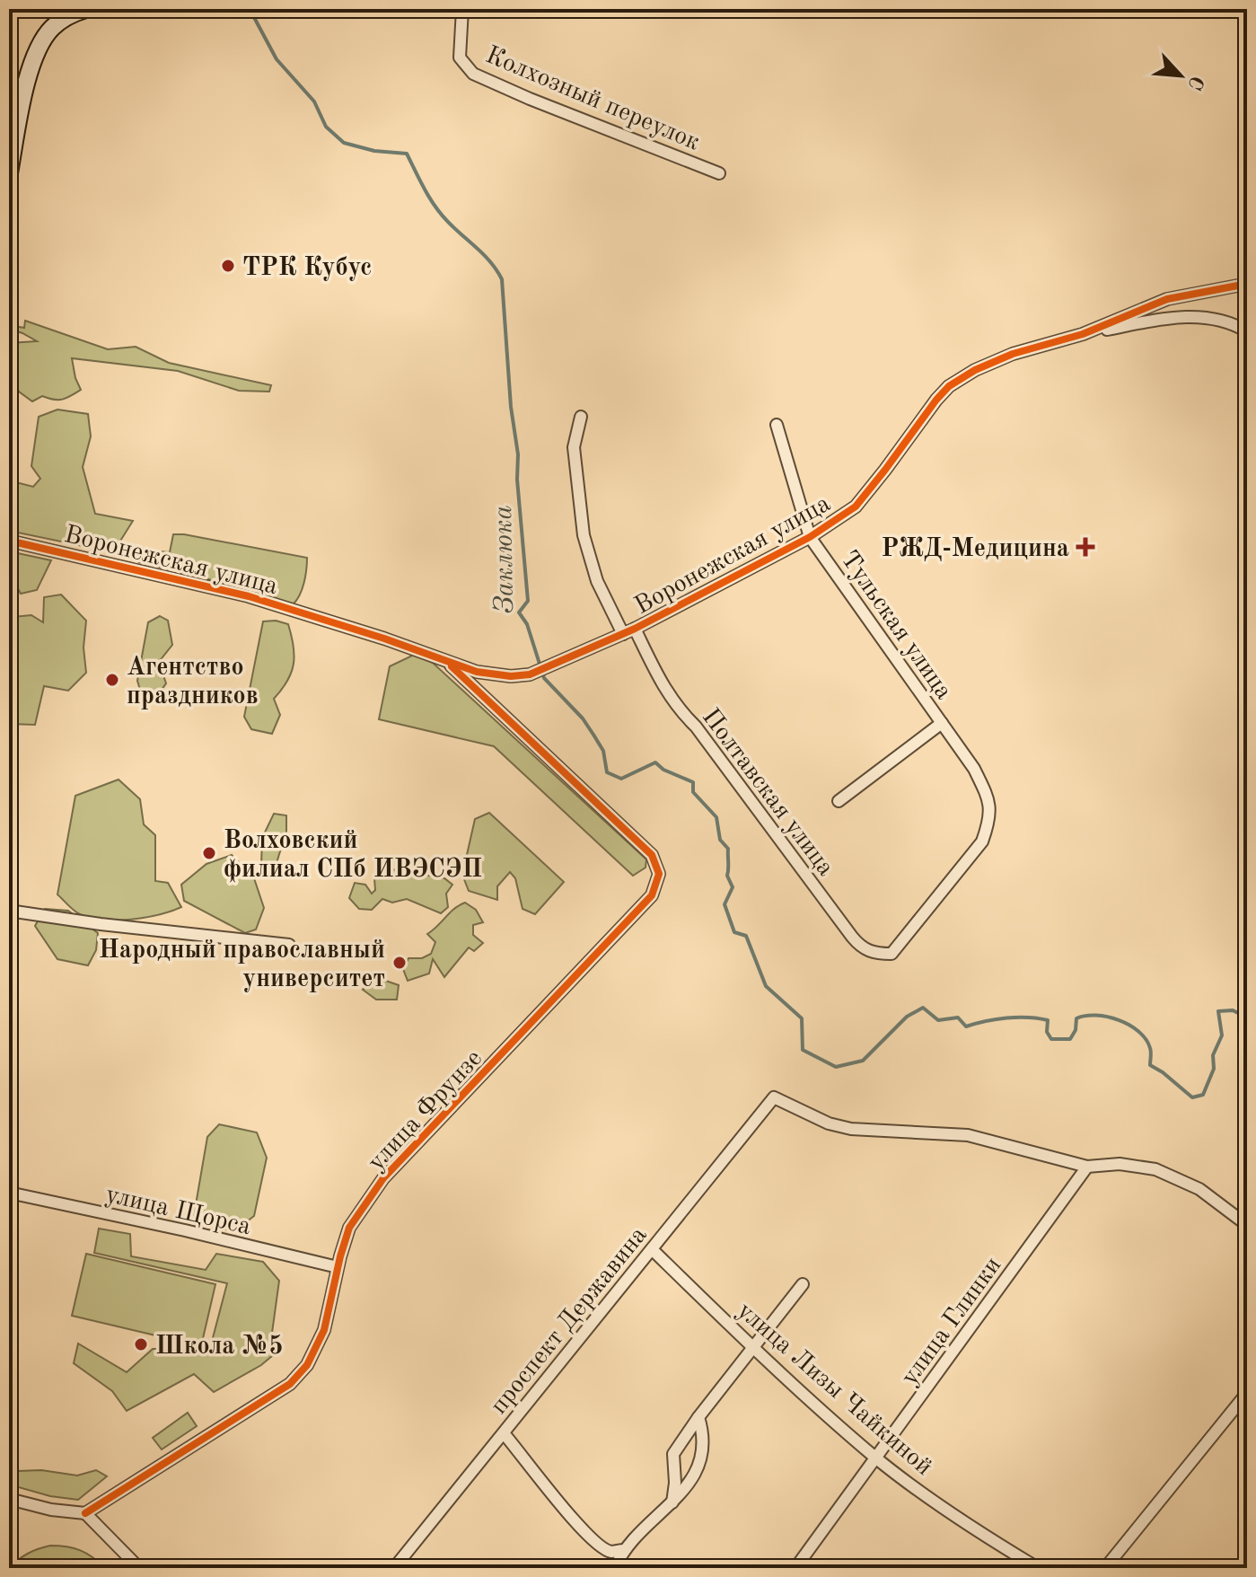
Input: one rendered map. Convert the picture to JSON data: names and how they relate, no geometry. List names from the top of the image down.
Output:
{
  "streets": {
    "street": [
      "Колхозный переулок",
      "Воронежская улица",
      "Тульская улица",
      "Полтавская улица",
      "улица Фрунзе",
      "улица Щорса",
      "проспект Державина",
      "улица Глинки",
      "улица Лизы Чайкиной"
    ]
  },
  "crossings": [
    ["Воронежская улица", "Тульская улица"],
    ["Воронежская улица", "Полтавская улица"],
    ["Воронежская улица", "улица Фрунзе"],
    ["Тульская улица", "Полтавская улица"],
    ["улица Фрунзе", "улица Щорса"],
    ["проспект Державина", "улица Глинки"],
    ["проспект Державина", "улица Лизы Чайкиной"],
    ["улица Глинки", "улица Лизы Чайкиной"]
  ],
  "water": ["Заклюка"],
  "places": {
    "other": [
      "ТРК Кубус",
      "Агентство праздников",
      "Волховский филиал СПб ИВЭСЭП",
      "Народный православный университет",
      "Школа №5"
    ],
    "health": ["РЖД-Медицина"]
  },
  "north": "bottom right"
}
